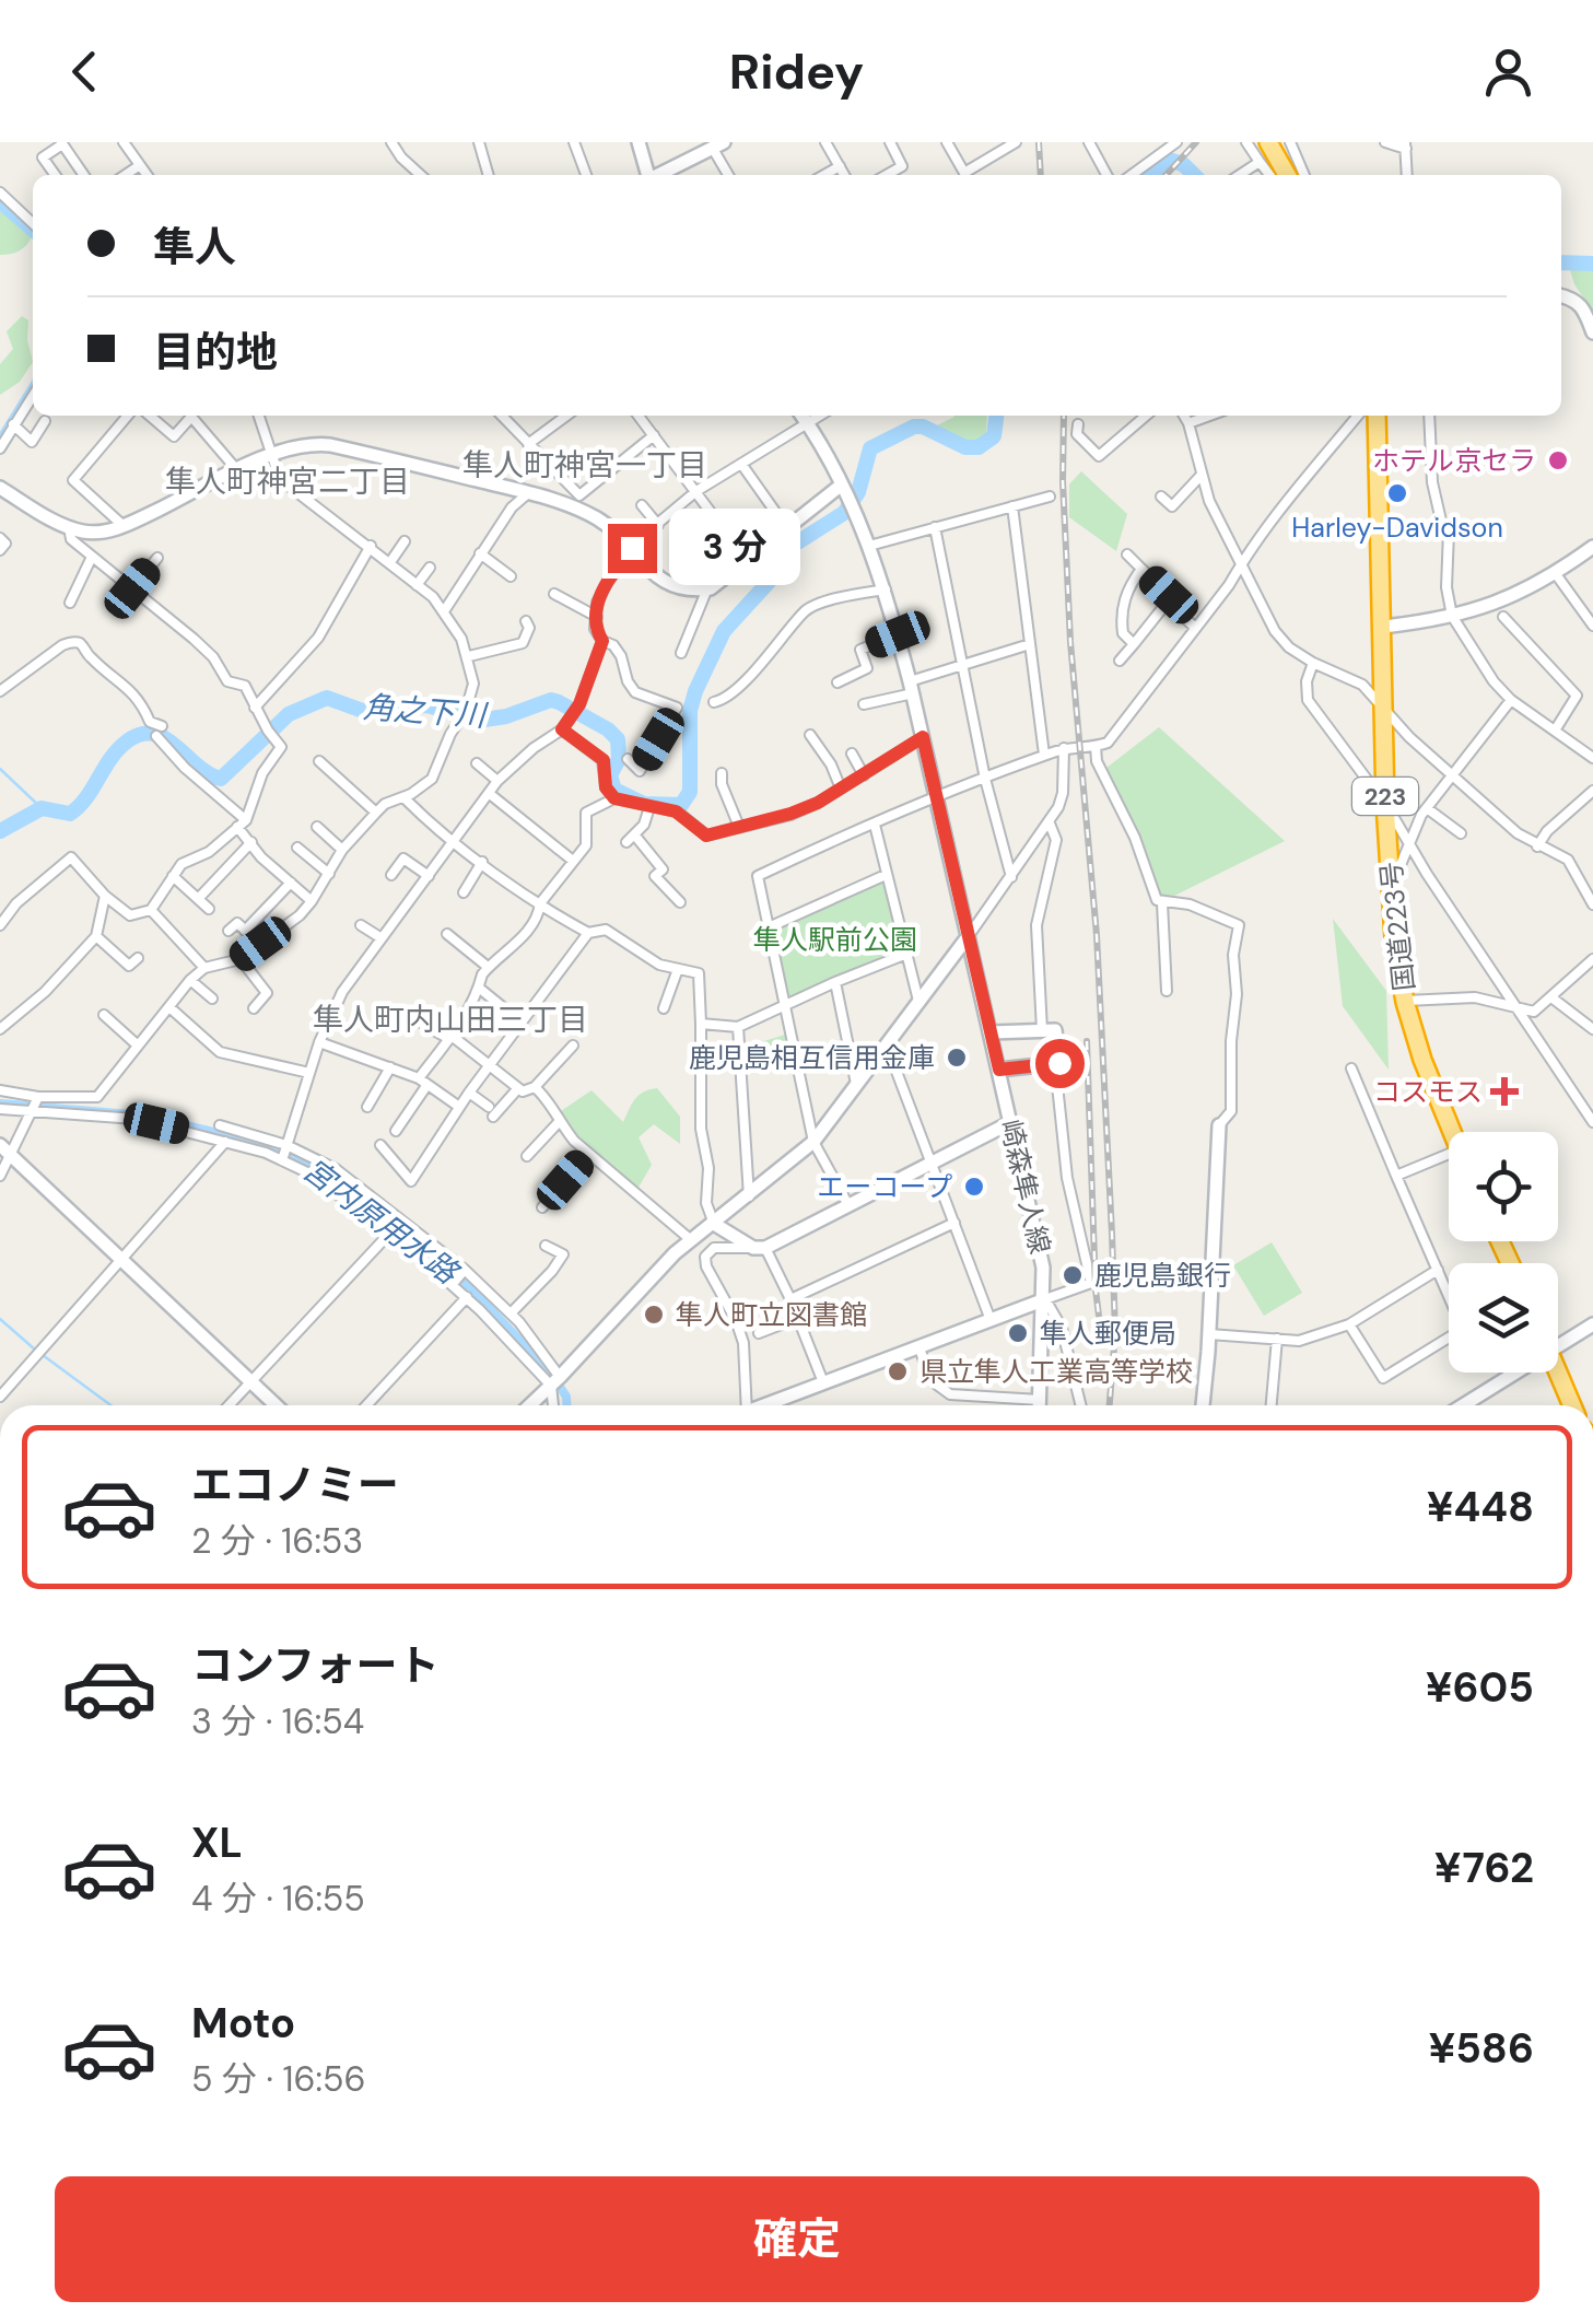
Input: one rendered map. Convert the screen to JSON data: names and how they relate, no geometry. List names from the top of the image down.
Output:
{
  "streets": {
    "highway": ["223", "国道223号"],
    "street": ["崎森隼人線"]
  },
  "districts": ["隼人町神宮一丁目", "隼人町神宮二丁目", "隼人町内山田三丁目"],
  "water": ["角之下川", "宮内原用水路"],
  "parks": ["隼人駅前公園"],
  "places": {
    "other": [
      "ホテル京セラ",
      "Harley-Davidson",
      "鹿児島相互信用金庫",
      "エーコープ",
      "鹿児島銀行",
      "隼人町立図書館",
      "隼人郵便局",
      "県立隼人工業高等学校"
    ],
    "health": ["コスモス"]
  },
  "page": {
    "header": "Ridey",
    "banner": ["隼人", "目的地"],
    "bubble": "3 分",
    "list": [
      {
        "name": "エコノミー",
        "note": "2 分 · 16:53",
        "value": "¥448"
      },
      {
        "name": "コンフォート",
        "note": "3 分 · 16:54",
        "value": "¥605"
      },
      {
        "name": "XL",
        "note": "4 分 · 16:55",
        "value": "¥762"
      },
      {
        "name": "Moto",
        "note": "5 分 · 16:56",
        "value": "¥586"
      }
    ],
    "buttons": "確定"
  }
}
